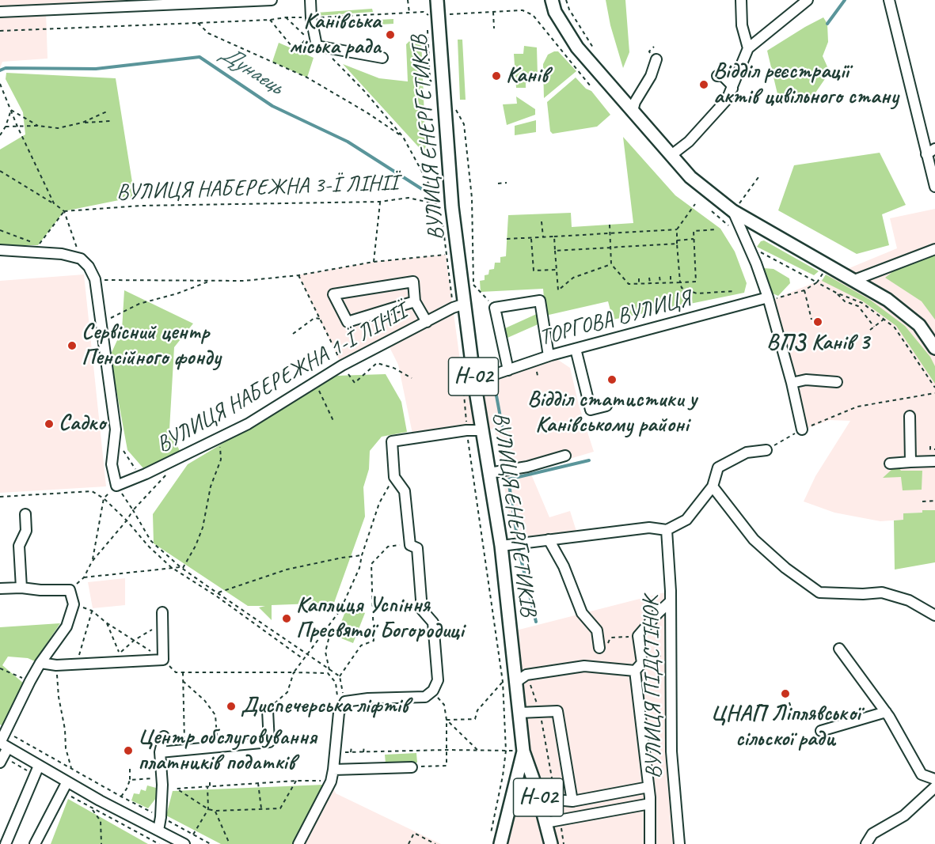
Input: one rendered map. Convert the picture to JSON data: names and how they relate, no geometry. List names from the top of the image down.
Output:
{
  "streets": {
    "main road": ["ВУЛИЦЯ ЕНЕРГЕТИКІВ", "Н-02"],
    "street": ["ТОРГОВА ВУЛИЦЯ", "ВУЛИЦЯ НАБЕРЕЖНА 1-Ї ЛІНІЇ", "ВУЛИЦЯ ПІДСТІНОК"],
    "path": ["ВУЛИЦЯ НАБЕРЕЖНА 3-Ї ЛІНІЇ"]
  },
  "crossings": [
    ["ВУЛИЦЯ ЕНЕРГЕТИКІВ", "ВУЛИЦЯ НАБЕРЕЖНА 3-Ї ЛІНІЇ"],
    ["ВУЛИЦЯ ЕНЕРГЕТИКІВ", "ТОРГОВА ВУЛИЦЯ"],
    ["ВУЛИЦЯ ЕНЕРГЕТИКІВ", "ВУЛИЦЯ НАБЕРЕЖНА 1-Ї ЛІНІЇ"]
  ],
  "water": ["Дунаець"],
  "places": [
    "Канівська міська рада",
    "Канів",
    "Відділ реєстрації актів цивільного стану",
    "ВПЗ Канів 3",
    "Сервісний центр Пенсійного фонду",
    "Відділ статистики у Канівському районі",
    "Садко",
    "Каплиця Успіння Пресвятої Богородиці",
    "ЦНАП Ліплявської сільскої ради",
    "Диспечерська ліфтів",
    "Центр обслуговування платників податків"
  ]
}
